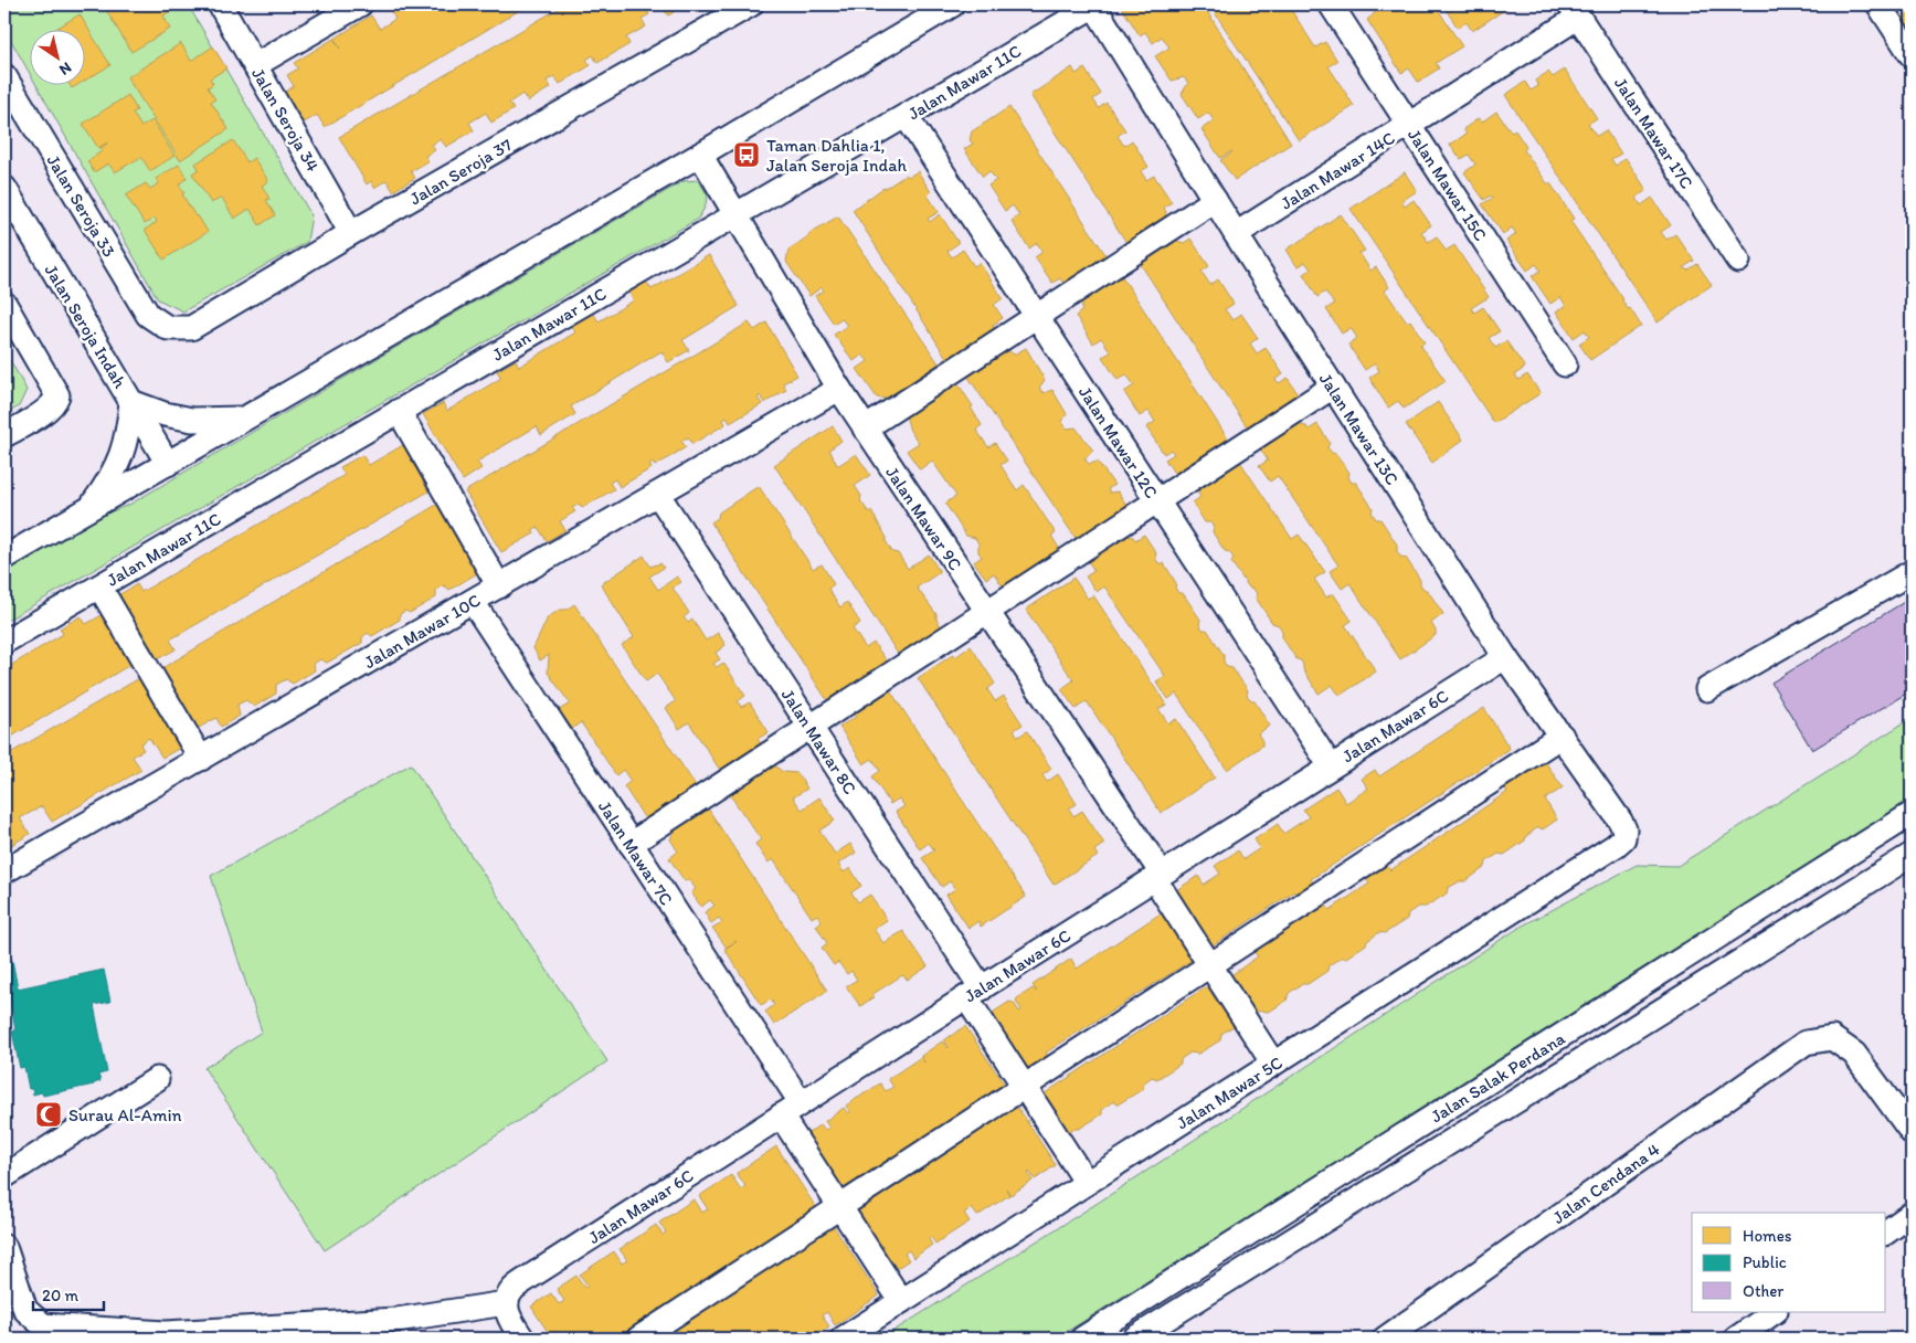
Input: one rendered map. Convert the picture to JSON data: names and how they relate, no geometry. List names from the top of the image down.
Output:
{
  "streets": {
    "street": [
      "Jalan Mawar 11C",
      "Jalan Seroja 34",
      "Jalan Mawar 17C",
      "Jalan Mawar 14C",
      "Jalan Seroja 37",
      "Jalan Mawar 15C",
      "Jalan Seroja 33",
      "Jalan Seroja Indah",
      "Jalan Mawar 13C",
      "Jalan Mawar 12C",
      "Jalan Mawar 9C",
      "Jalan Mawar 10C",
      "Jalan Mawar 6C",
      "Jalan Mawar 8C",
      "Jalan Mawar 7C",
      "Jalan Salak Perdana",
      "Jalan Mawar 5C",
      "Jalan Cendana 4"
    ]
  },
  "crossings": [
    ["Jalan Mawar 11C", "Jalan Mawar 13C"],
    ["Jalan Mawar 11C", "Jalan Mawar 12C"],
    ["Jalan Mawar 11C", "Jalan Mawar 9C"],
    ["Jalan Seroja 34", "Jalan Seroja 37"],
    ["Jalan Mawar 17C", "Jalan Mawar 14C"],
    ["Jalan Mawar 14C", "Jalan Mawar 15C"],
    ["Jalan Mawar 14C", "Jalan Mawar 13C"],
    ["Jalan Seroja 37", "Jalan Seroja 33"],
    ["Jalan Mawar 13C", "Jalan Mawar 6C"],
    ["Jalan Mawar 13C", "Jalan Mawar 5C"],
    ["Jalan Mawar 12C", "Jalan Mawar 6C"],
    ["Jalan Mawar 9C", "Jalan Mawar 10C"],
    ["Jalan Mawar 9C", "Jalan Mawar 6C"],
    ["Jalan Mawar 9C", "Jalan Mawar 5C"],
    ["Jalan Mawar 10C", "Jalan Mawar 8C"],
    ["Jalan Mawar 10C", "Jalan Mawar 7C"],
    ["Jalan Mawar 6C", "Jalan Mawar 8C"],
    ["Jalan Mawar 6C", "Jalan Mawar 7C"],
    ["Jalan Mawar 8C", "Jalan Mawar 5C"]
  ],
  "places": {
    "bus stop": ["Taman Dahlia 1, Jalan Seroja Indah"],
    "mosque": ["Surau Al-Amin"]
  },
  "legend": ["Homes", "Public", "Other"],
  "scale_bar": "20 m",
  "north": "bottom right"
}
